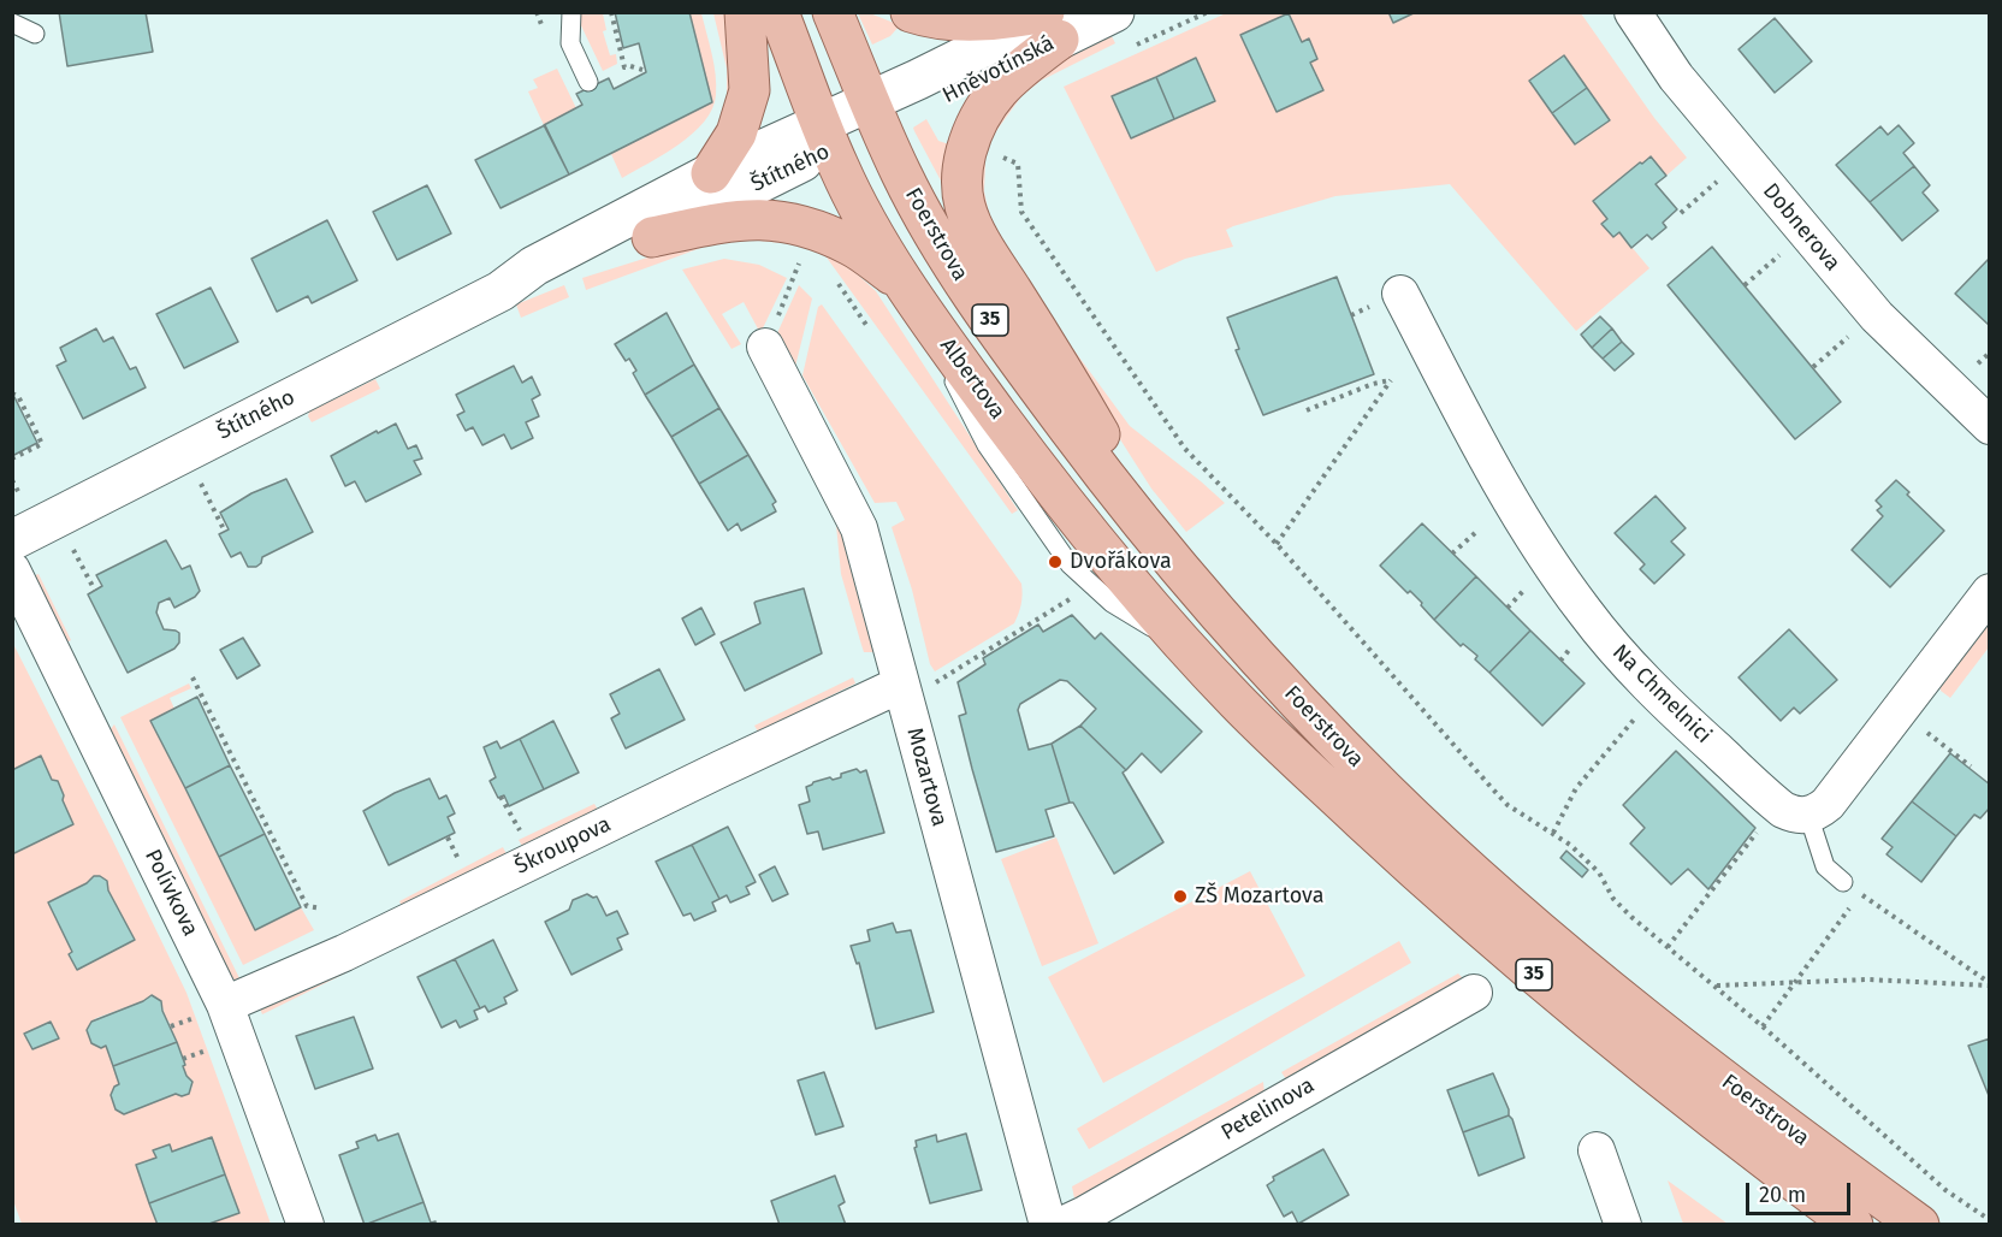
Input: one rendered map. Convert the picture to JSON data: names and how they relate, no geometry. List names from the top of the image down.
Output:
{
  "streets": {
    "main road": ["Foerstrova", "35", "Albertova"],
    "street": [
      "Hněvotínská",
      "Štítného",
      "Dobnerova",
      "Na Chmelnici",
      "Mozartova",
      "Škroupova",
      "Polívkova",
      "Petelinova"
    ]
  },
  "crossings": [
    ["Hněvotínská", "Štítného"],
    ["Hněvotínská", "Foerstrova"],
    ["Hněvotínská", "35"],
    ["Hněvotínská", "Albertova"],
    ["Štítného", "Albertova"],
    ["Foerstrova", "35"],
    ["Foerstrova", "Albertova"],
    ["Mozartova", "Škroupova"],
    ["Škroupova", "Polívkova"]
  ],
  "places": ["Dvořákova", "ZŠ Mozartova"],
  "scale_bar": "20 m"
}
